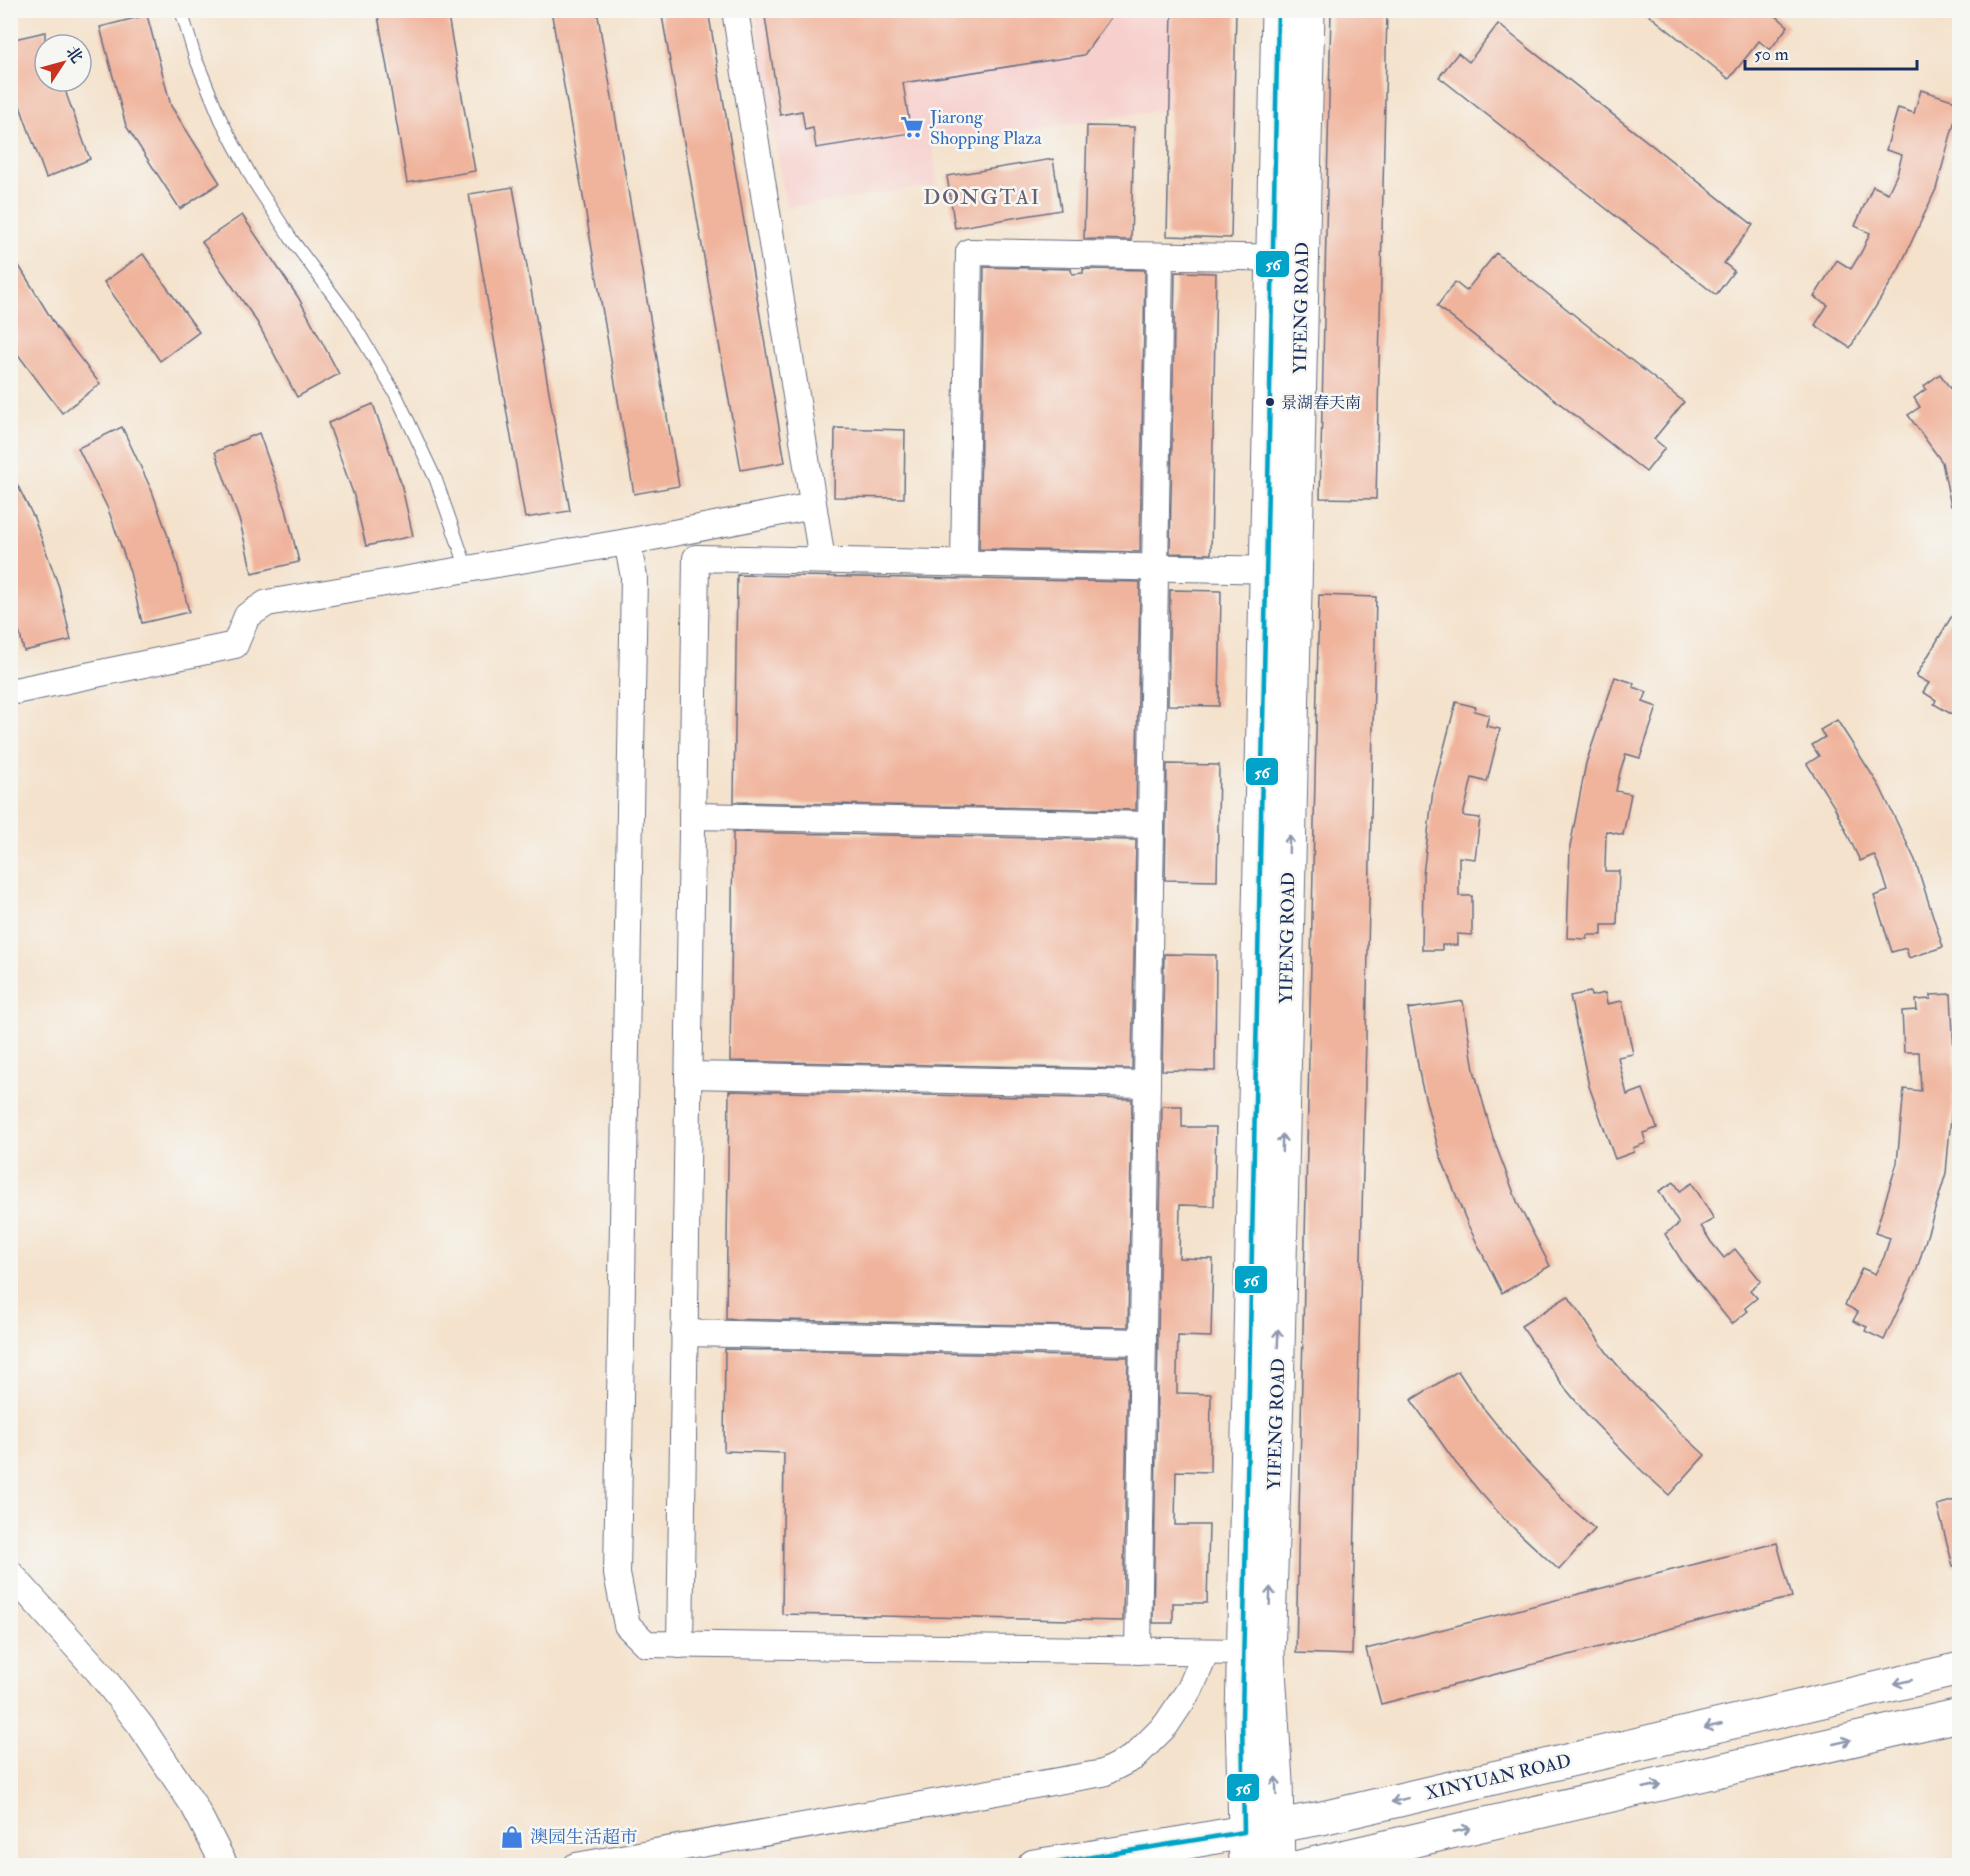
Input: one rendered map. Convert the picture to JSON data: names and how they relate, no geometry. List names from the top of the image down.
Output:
{
  "streets": {
    "street": ["YIFENG ROAD", "XINYUAN ROAD"]
  },
  "crossings": [
    ["YIFENG ROAD", "XINYUAN ROAD"]
  ],
  "districts": ["DONGTAI"],
  "places": {
    "supermarket": ["Jiarong Shopping Plaza"],
    "other": ["景湖春天南"],
    "shop": ["澳园生活超市"]
  },
  "lines": ["transit line 56"],
  "scale_bar": "50 m",
  "north": "top right"
}
